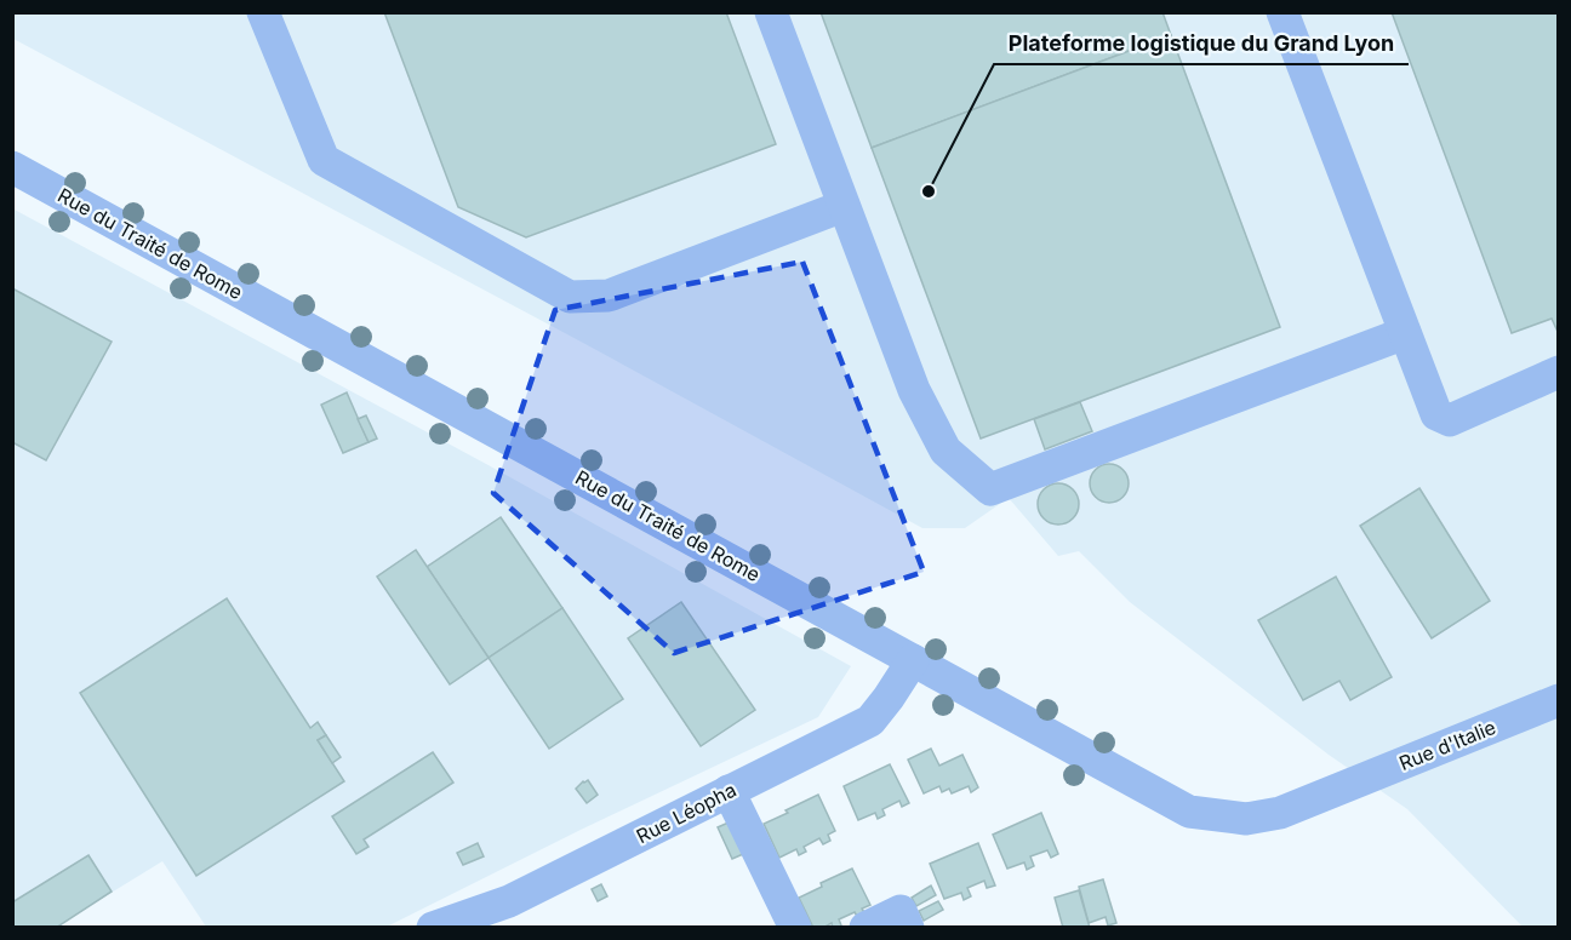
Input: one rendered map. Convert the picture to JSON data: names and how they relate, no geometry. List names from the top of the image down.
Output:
{
  "streets": {
    "street": ["Rue du Traité de Rome", "Rue d'Italie", "Rue Léopha"]
  },
  "crossings": [
    ["Rue du Traité de Rome", "Rue d'Italie"],
    ["Rue du Traité de Rome", "Rue Léopha"]
  ],
  "places": ["Plateforme logistique du Grand Lyon"]
}
